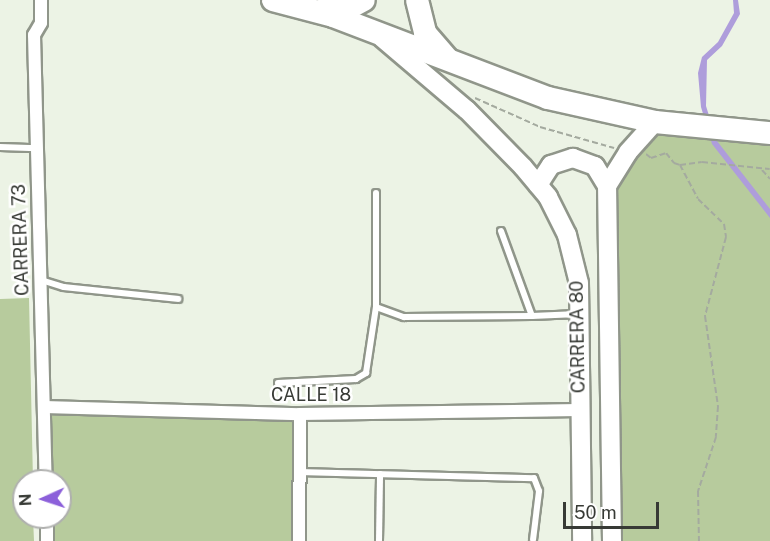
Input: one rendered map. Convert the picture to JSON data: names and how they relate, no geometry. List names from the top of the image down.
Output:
{
  "streets": {
    "main road": ["CARRERA 80"],
    "street": ["CARRERA 73", "CALLE 18"]
  },
  "crossings": [
    ["CARRERA 73", "CALLE 18"],
    ["CARRERA 80", "CALLE 18"]
  ],
  "scale_bar": "50 m",
  "north": "left"
}
